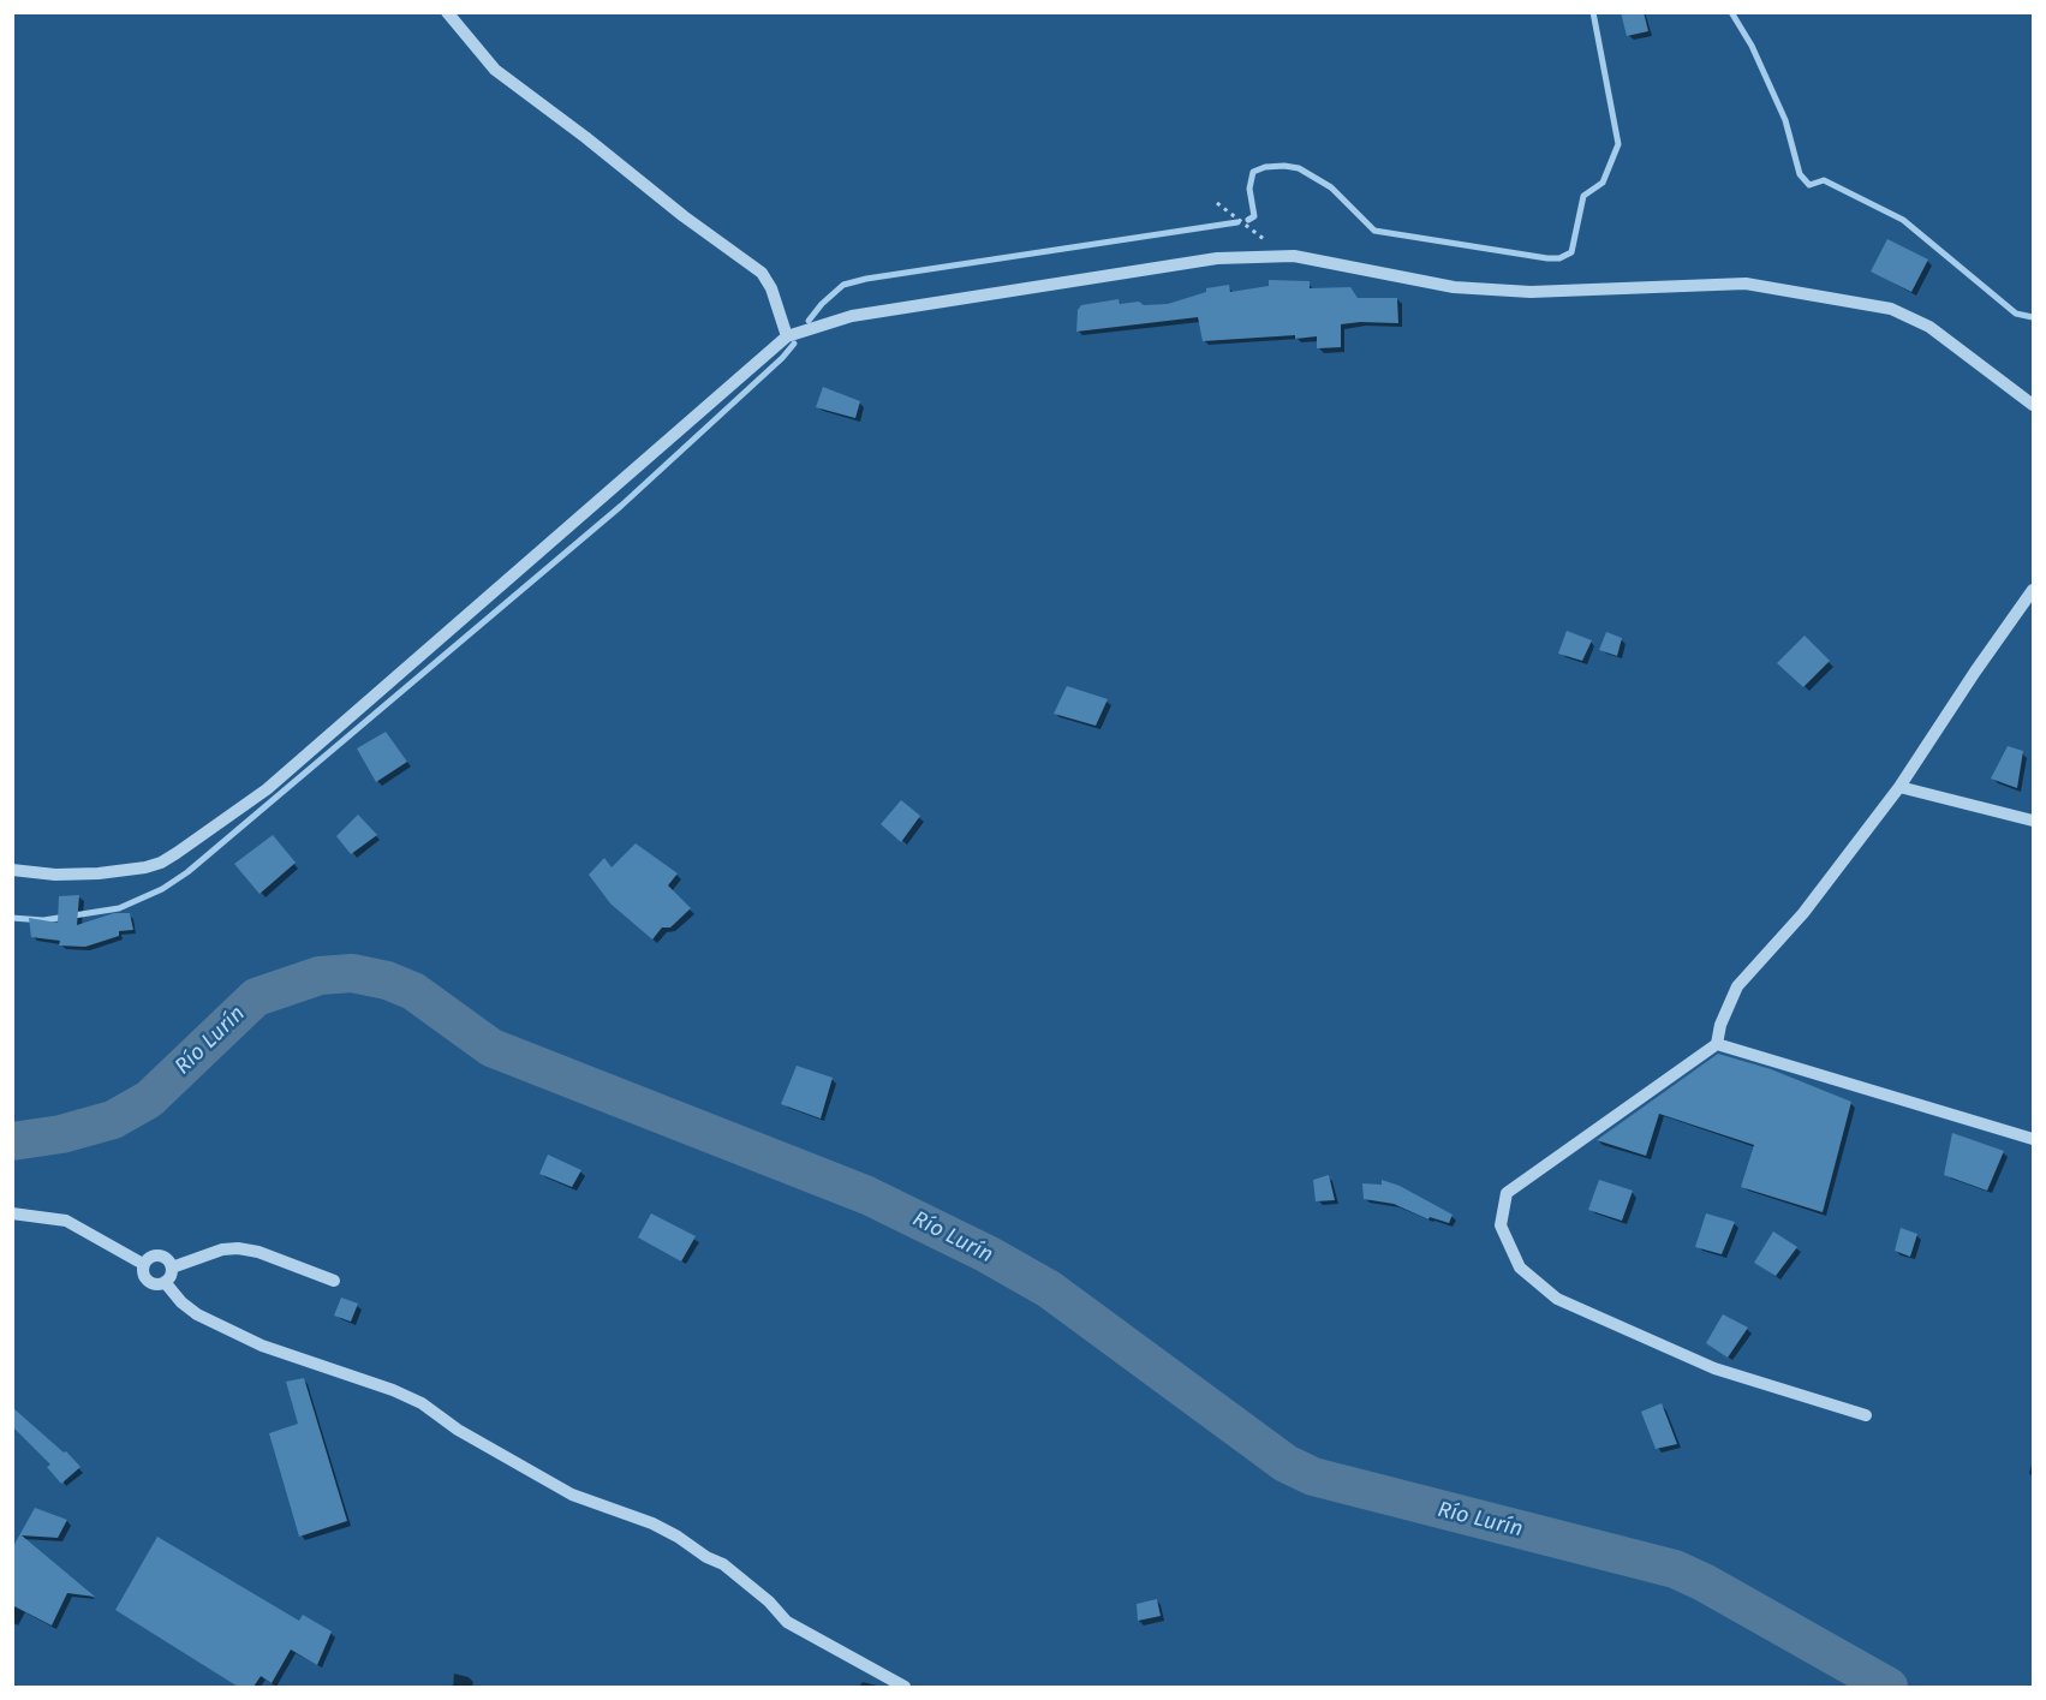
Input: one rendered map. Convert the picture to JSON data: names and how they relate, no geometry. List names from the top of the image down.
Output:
{
  "water": ["Río Lurín"]
}
